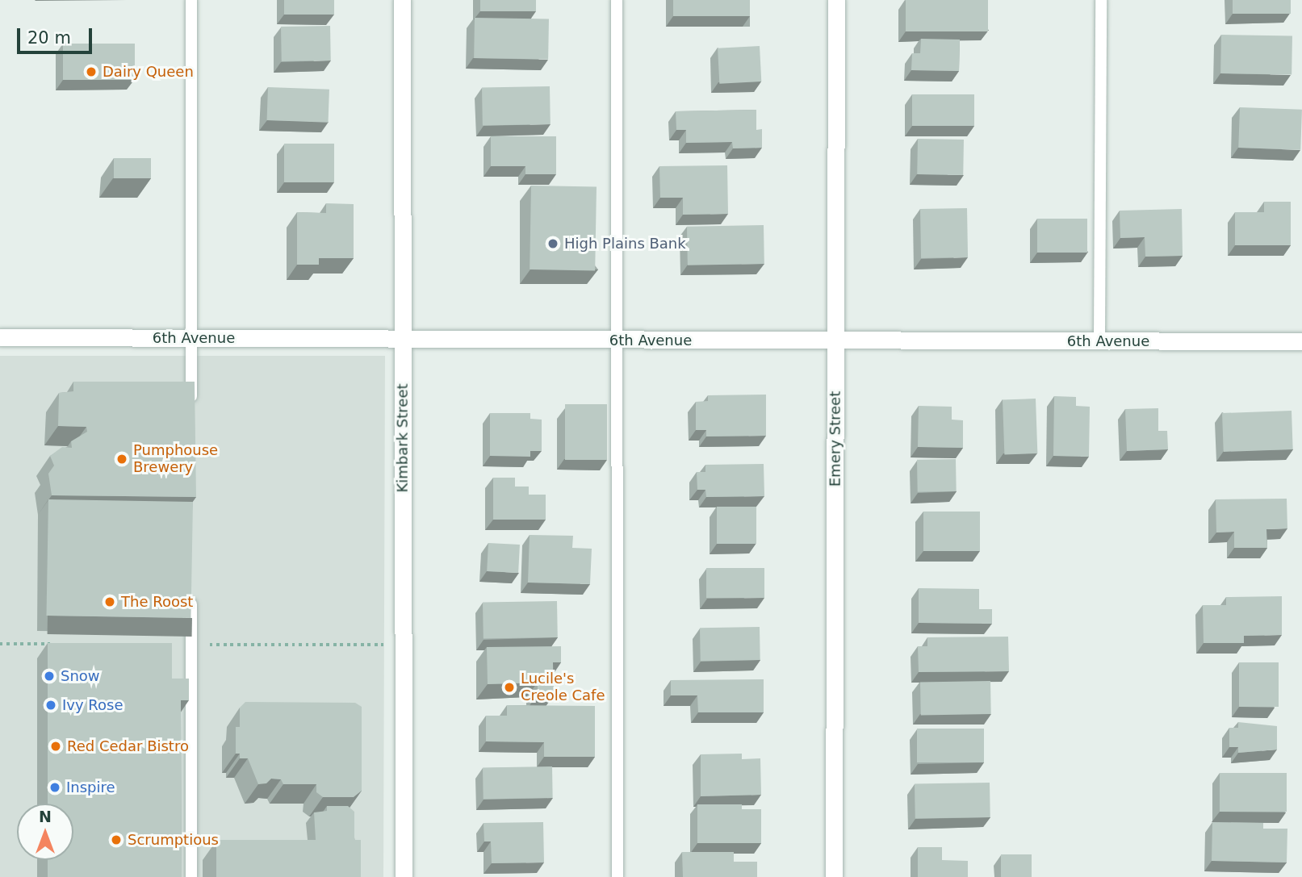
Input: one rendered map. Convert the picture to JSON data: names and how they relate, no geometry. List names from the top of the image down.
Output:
{
  "streets": {
    "street": ["6th Avenue", "Kimbark Street", "Emery Street"]
  },
  "crossings": [
    ["6th Avenue", "Kimbark Street"],
    ["6th Avenue", "Emery Street"]
  ],
  "places": [
    "Dairy Queen",
    "High Plains Bank",
    "Pumphouse Brewery",
    "The Roost",
    "Snow",
    "Lucile's Creole Cafe",
    "Ivy Rose",
    "Red Cedar Bistro",
    "Inspire",
    "Scrumptious"
  ],
  "scale_bar": "20 m",
  "north": "top"
}
